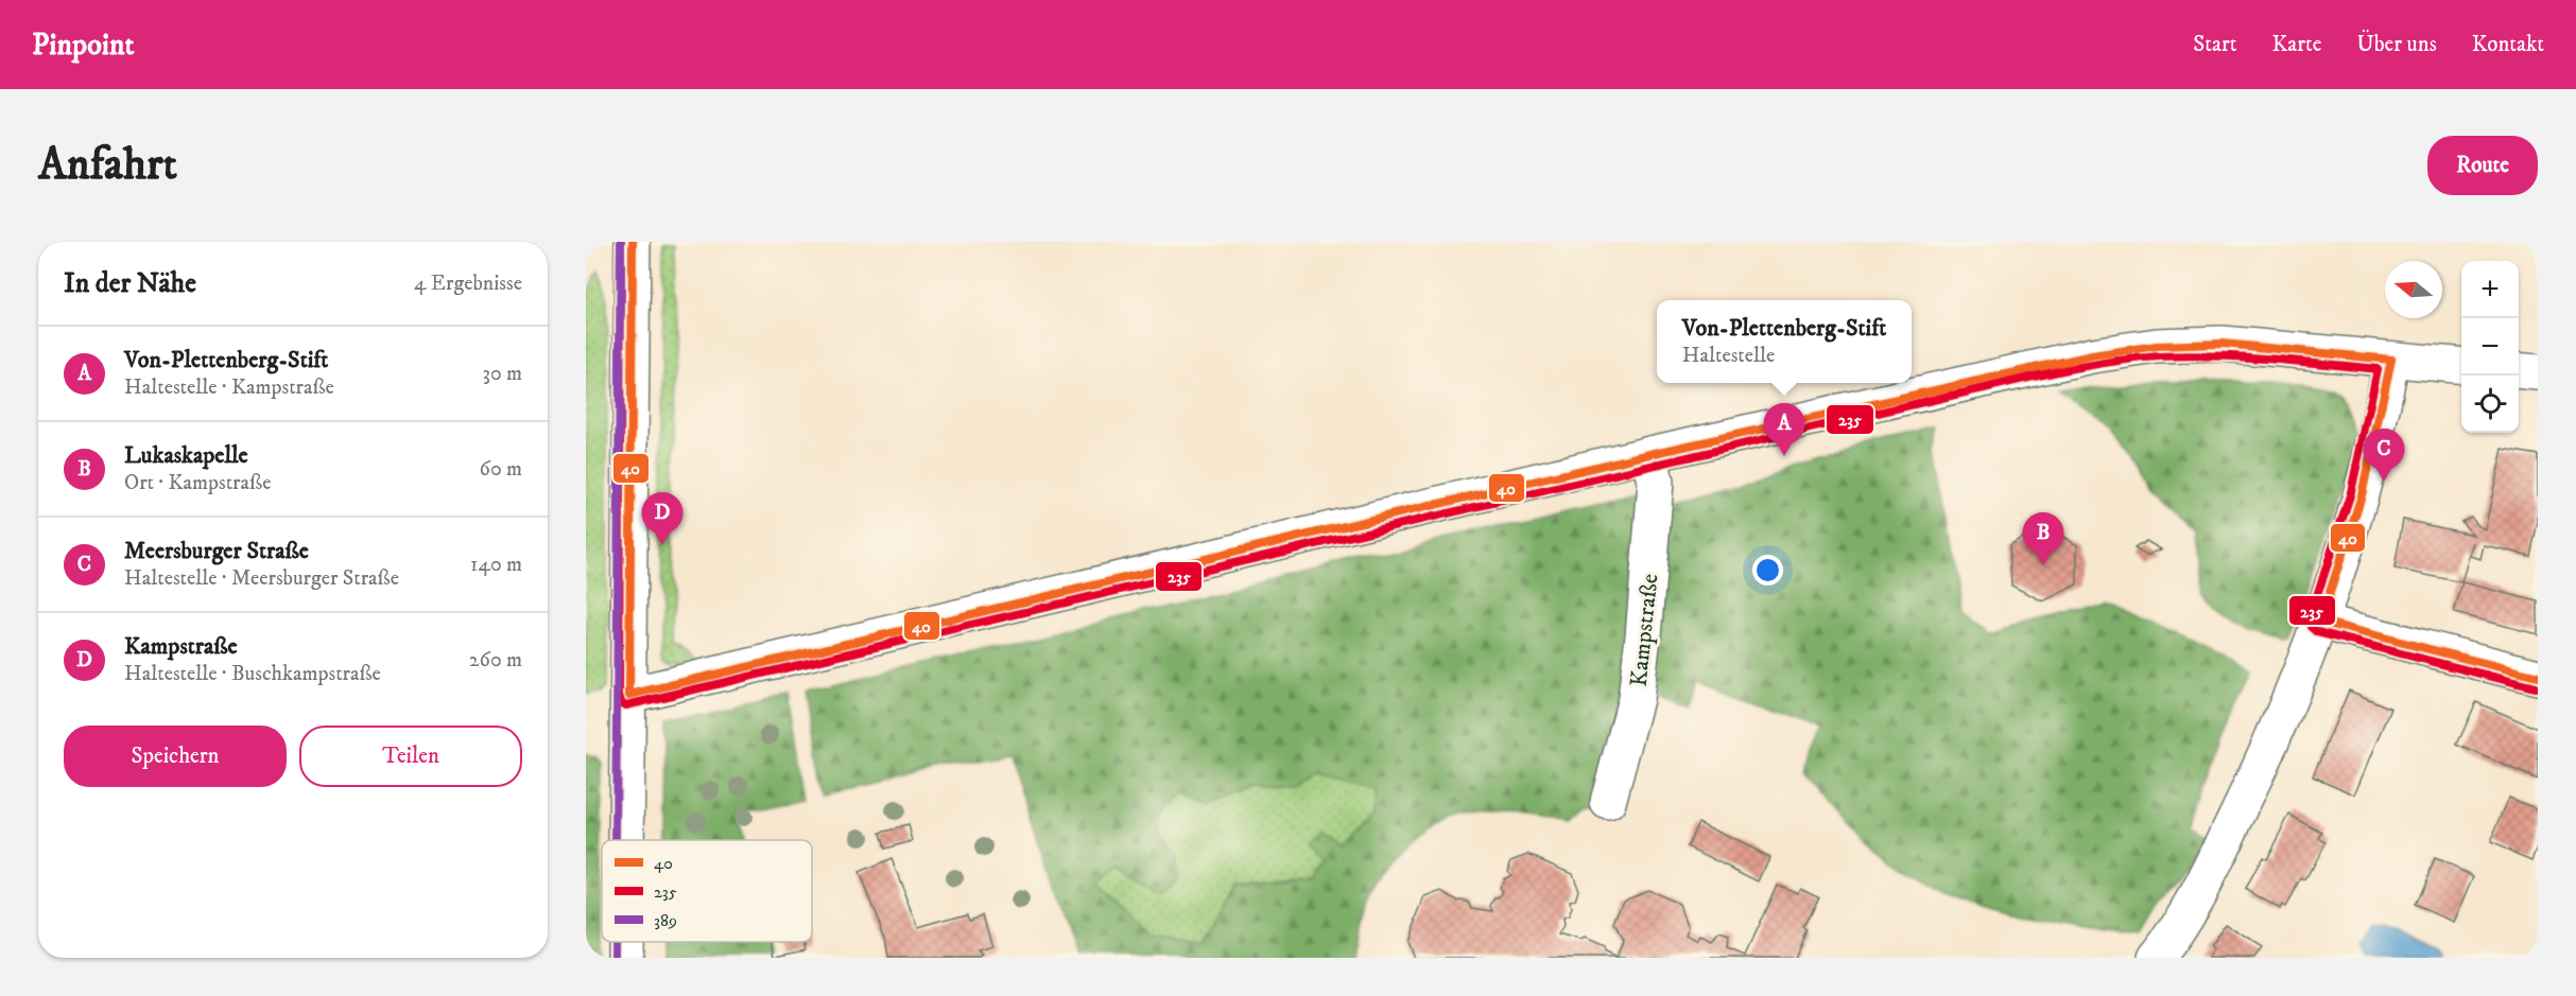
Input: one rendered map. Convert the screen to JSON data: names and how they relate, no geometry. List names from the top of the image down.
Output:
{
  "streets": {
    "street": ["Kampstraße"]
  },
  "lines": ["transit line 40", "transit line 235", "transit line 389"],
  "legend": ["40", "235", "389"],
  "north": "left",
  "page": {
    "header": "Pinpoint",
    "nav": [
      "Start",
      "Karte",
      "Über uns",
      "Kontakt"
    ],
    "buttons": [
      "Route",
      ["Speichern", "Teilen"]
    ],
    "title": "Anfahrt",
    "heading": ["In der Nähe", "4 Ergebnisse"],
    "map_buttons": ["+", "−"],
    "popup": ["Von-Plettenberg-Stift", "Haltestelle"],
    "list": [
      {
        "mark": "A",
        "name": "Von-Plettenberg-Stift",
        "note": "Haltestelle · Kampstraße",
        "value": "30 m"
      },
      {
        "mark": "B",
        "name": "Lukaskapelle",
        "note": "Ort · Kampstraße",
        "value": "60 m"
      },
      {
        "mark": "C",
        "name": "Meersburger Straße",
        "note": "Haltestelle · Meersburger Straße",
        "value": "140 m"
      },
      {
        "mark": "D",
        "name": "Kampstraße",
        "note": "Haltestelle · Buschkampstraße",
        "value": "260 m"
      }
    ],
    "pins": [
      "A",
      "C",
      "D",
      "B"
    ]
  }
}
